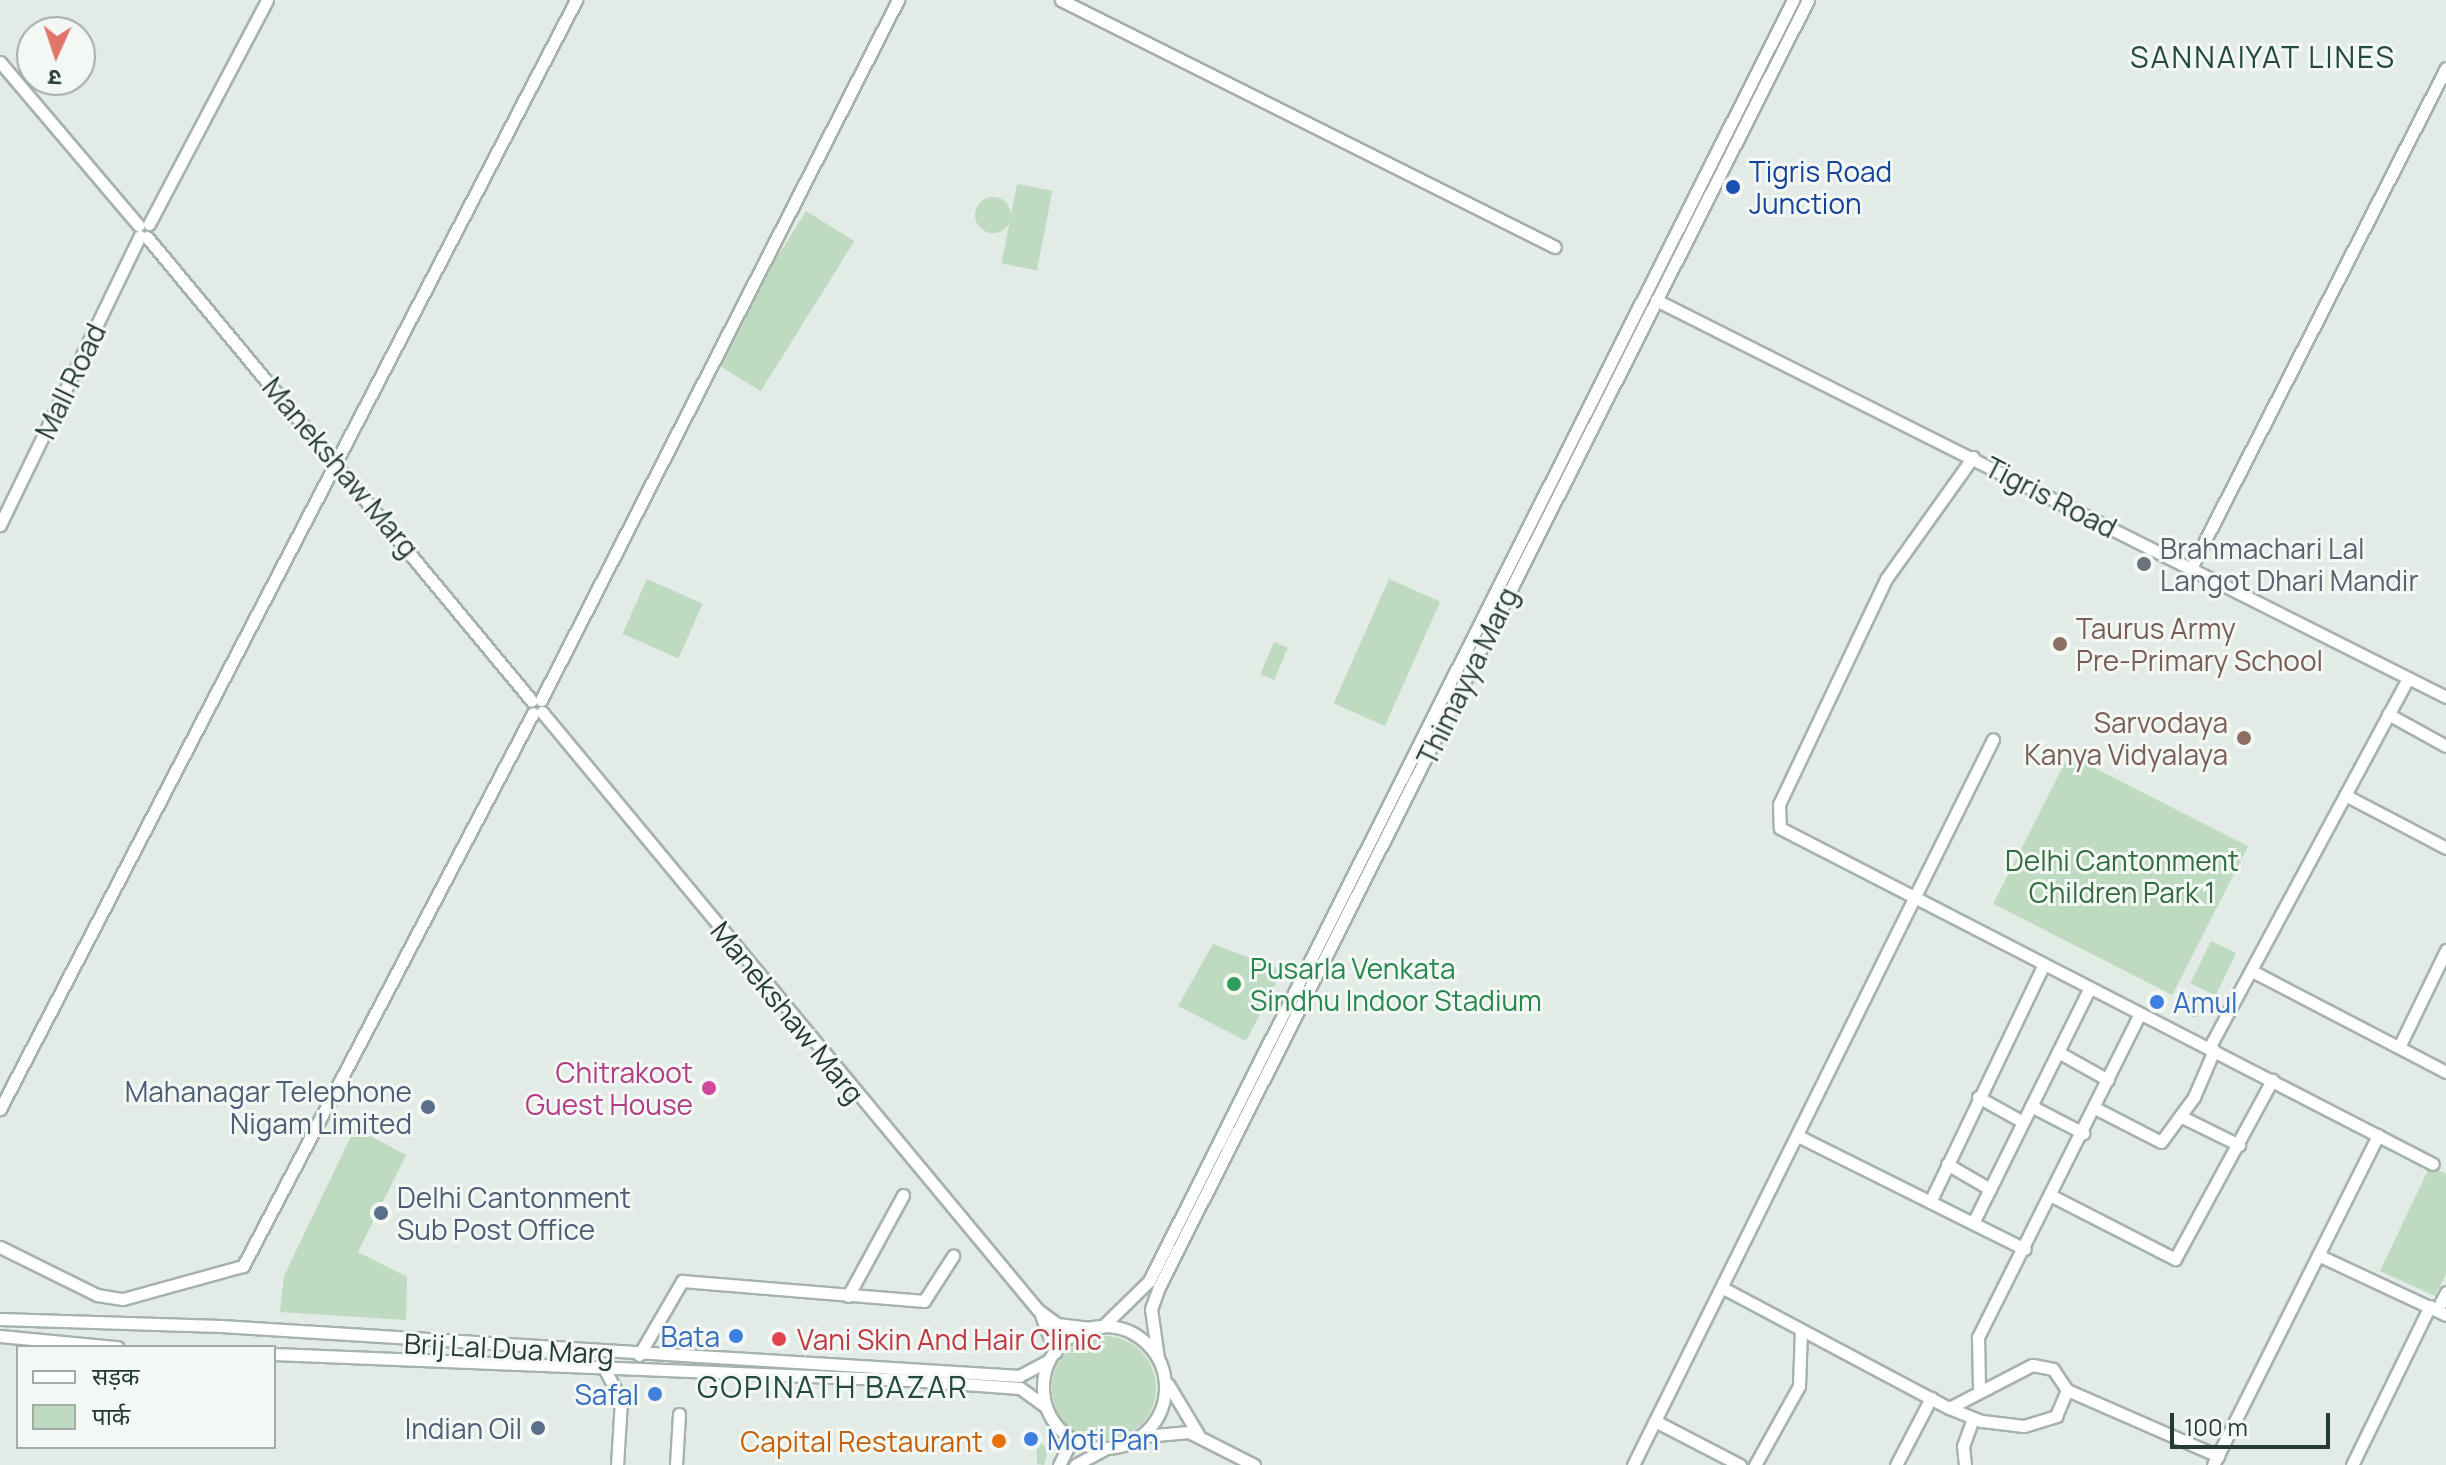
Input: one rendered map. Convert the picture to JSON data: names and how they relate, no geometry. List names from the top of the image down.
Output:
{
  "streets": {
    "street": [
      "Mall Road",
      "Manekshaw Marg",
      "Tigris Road",
      "Thimayya Marg",
      "Brij Lal Dua Marg"
    ]
  },
  "crossings": [
    ["Mall Road", "Manekshaw Marg"],
    ["Manekshaw Marg", "Thimayya Marg"],
    ["Tigris Road", "Thimayya Marg"]
  ],
  "districts": ["SANNAIYAT LINES", "GOPINATH BAZAR"],
  "parks": ["Delhi Cantonment Children Park 1"],
  "places": [
    "Tigris Road Junction",
    "Brahmachari Lal Langot Dhari Mandir",
    "Taurus Army Pre-Primary School",
    "Sarvodaya Kanya Vidyalaya",
    "Pusarla Venkata Sindhu Indoor Stadium",
    "Amul",
    "Chitrakoot Guest House",
    "Mahanagar Telephone Nigam Limited",
    "Delhi Cantonment Sub Post Office",
    "Bata",
    "Vani Skin And Hair Clinic",
    "Safal",
    "Indian Oil",
    "Moti Pan",
    "Capital Restaurant"
  ],
  "legend": ["सड़क", "पार्क"],
  "scale_bar": "100 m",
  "north": "bottom"
}
